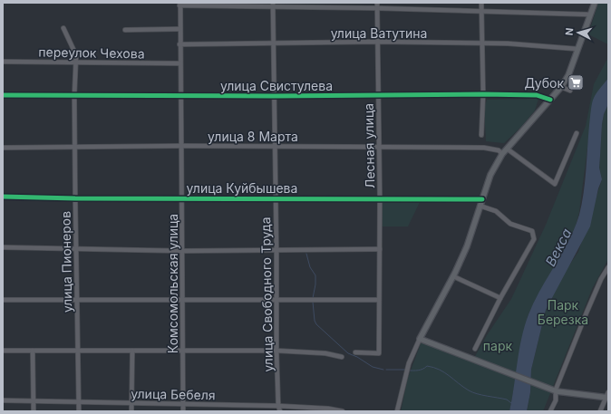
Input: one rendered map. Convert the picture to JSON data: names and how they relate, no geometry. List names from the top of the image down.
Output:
{
  "streets": {
    "street": [
      "улица Ватутина",
      "переулок Чехова",
      "улица Свистулева",
      "улица 8 Марта",
      "Лесная улица",
      "улица Куйбышева",
      "улица Пионеров",
      "Комсомольская улица",
      "улица Свободного Труда",
      "улица Бебеля"
    ]
  },
  "crossings": [
    ["улица Ватутина", "Лесная улица"],
    ["улица Ватутина", "Комсомольская улица"],
    ["улица Ватутина", "улица Свободного Труда"],
    ["переулок Чехова", "улица Пионеров"],
    ["переулок Чехова", "Комсомольская улица"],
    ["улица Свистулева", "Лесная улица"],
    ["улица Свистулева", "улица Пионеров"],
    ["улица Свистулева", "Комсомольская улица"],
    ["улица Свистулева", "улица Свободного Труда"],
    ["улица 8 Марта", "Лесная улица"],
    ["улица 8 Марта", "улица Пионеров"],
    ["улица 8 Марта", "Комсомольская улица"],
    ["улица 8 Марта", "улица Свободного Труда"],
    ["Лесная улица", "улица Куйбышева"],
    ["улица Куйбышева", "улица Пионеров"],
    ["улица Куйбышева", "Комсомольская улица"],
    ["улица Куйбышева", "улица Свободного Труда"],
    ["улица Пионеров", "улица Бебеля"],
    ["Комсомольская улица", "улица Бебеля"],
    ["улица Свободного Труда", "улица Бебеля"]
  ],
  "water": ["Векса"],
  "parks": ["Парк Березка", "парк"],
  "places": {
    "supermarket": ["Дубок"]
  },
  "north": "left"
}
